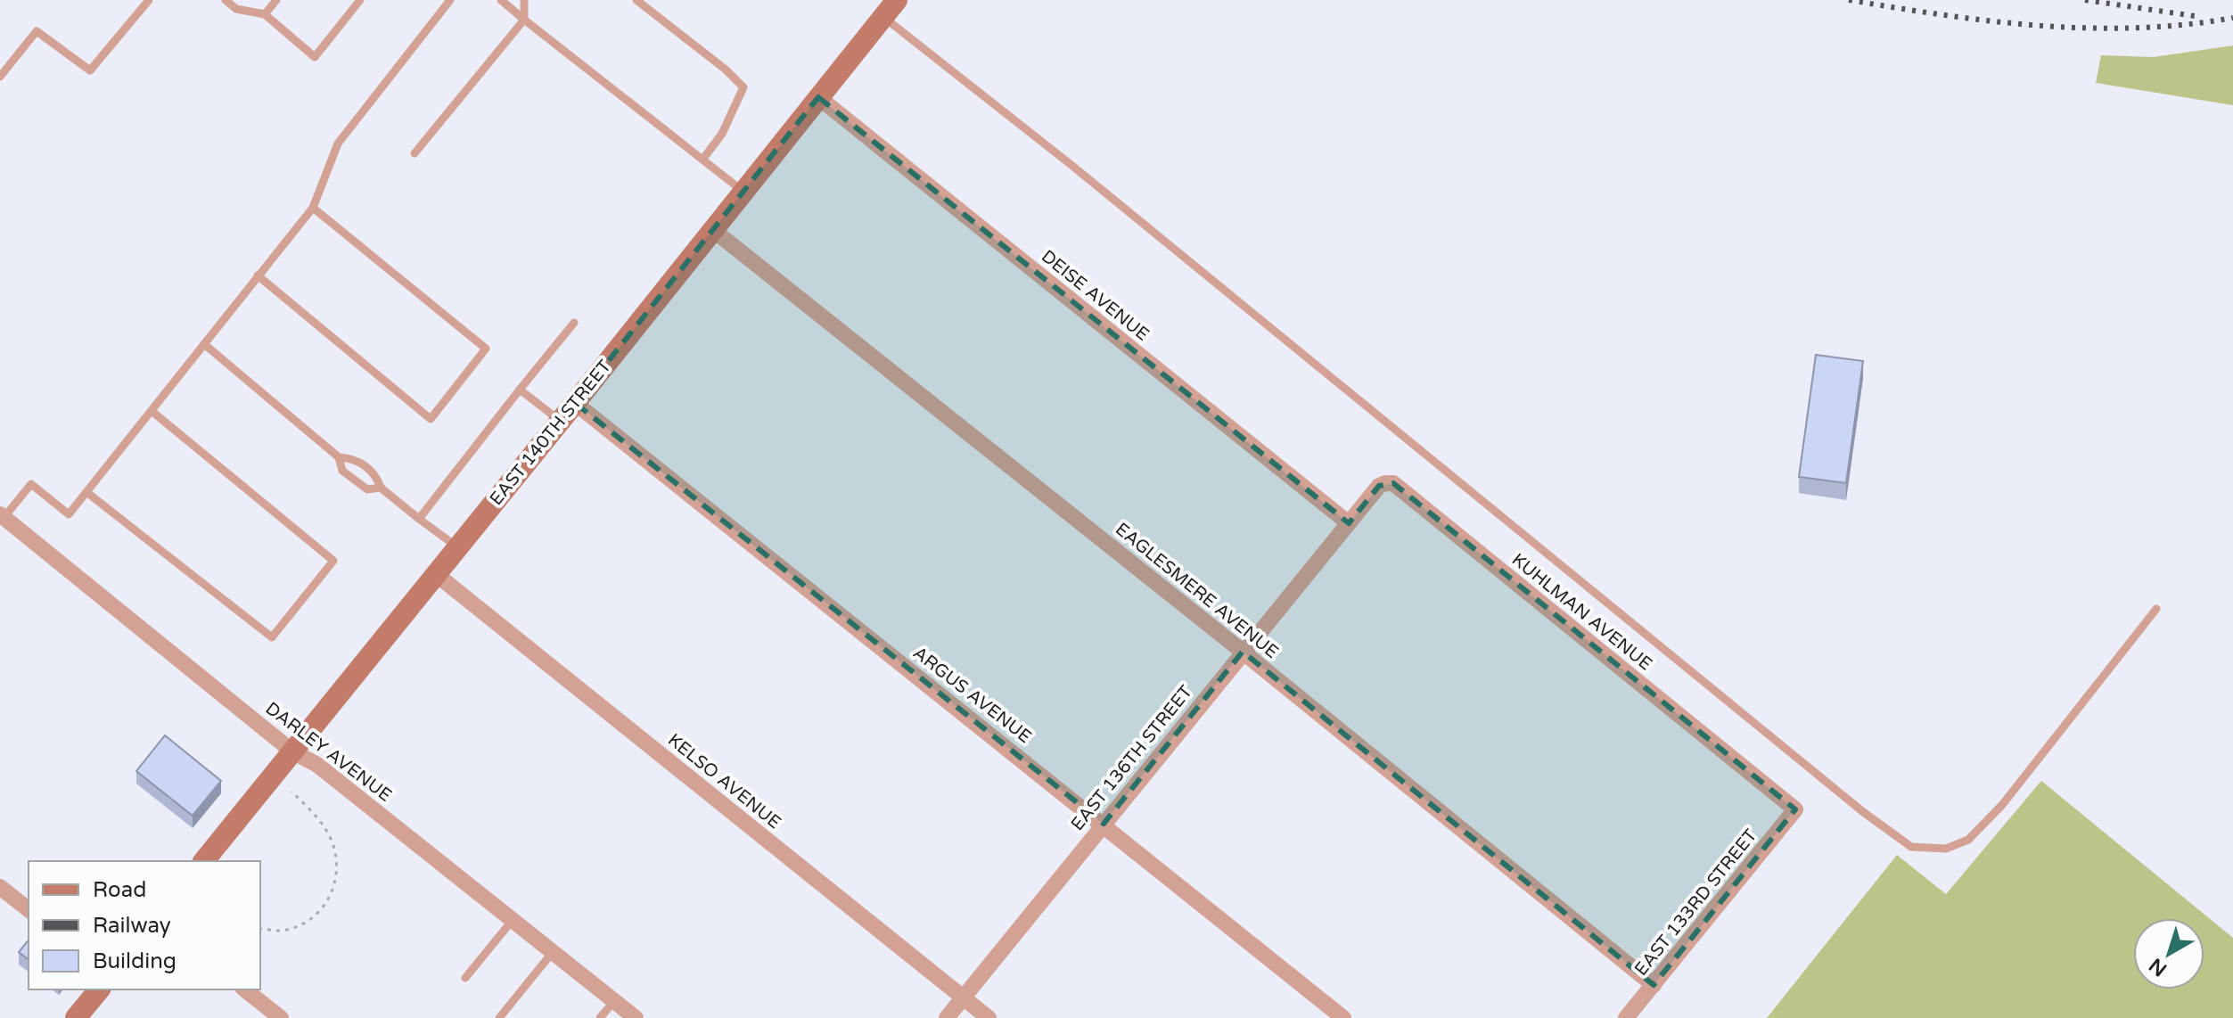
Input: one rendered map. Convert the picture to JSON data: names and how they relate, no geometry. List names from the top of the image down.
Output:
{
  "streets": {
    "street": [
      "DEISE AVENUE",
      "EAST 140TH STREET",
      "EAGLESMERE AVENUE",
      "KUHLMAN AVENUE",
      "ARGUS AVENUE",
      "DARLEY AVENUE",
      "EAST 136TH STREET",
      "KELSO AVENUE",
      "EAST 133RD STREET"
    ]
  },
  "crossings": [
    ["DEISE AVENUE", "EAST 140TH STREET"],
    ["DEISE AVENUE", "KUHLMAN AVENUE"],
    ["DEISE AVENUE", "EAST 136TH STREET"],
    ["EAST 140TH STREET", "EAGLESMERE AVENUE"],
    ["EAST 140TH STREET", "ARGUS AVENUE"],
    ["EAST 140TH STREET", "DARLEY AVENUE"],
    ["EAST 140TH STREET", "KELSO AVENUE"],
    ["EAGLESMERE AVENUE", "EAST 136TH STREET"],
    ["EAGLESMERE AVENUE", "EAST 133RD STREET"],
    ["KUHLMAN AVENUE", "EAST 136TH STREET"],
    ["KUHLMAN AVENUE", "EAST 133RD STREET"],
    ["ARGUS AVENUE", "EAST 136TH STREET"],
    ["EAST 136TH STREET", "KELSO AVENUE"]
  ],
  "legend": ["Road", "Railway", "Building"],
  "north": "bottom left"
}
